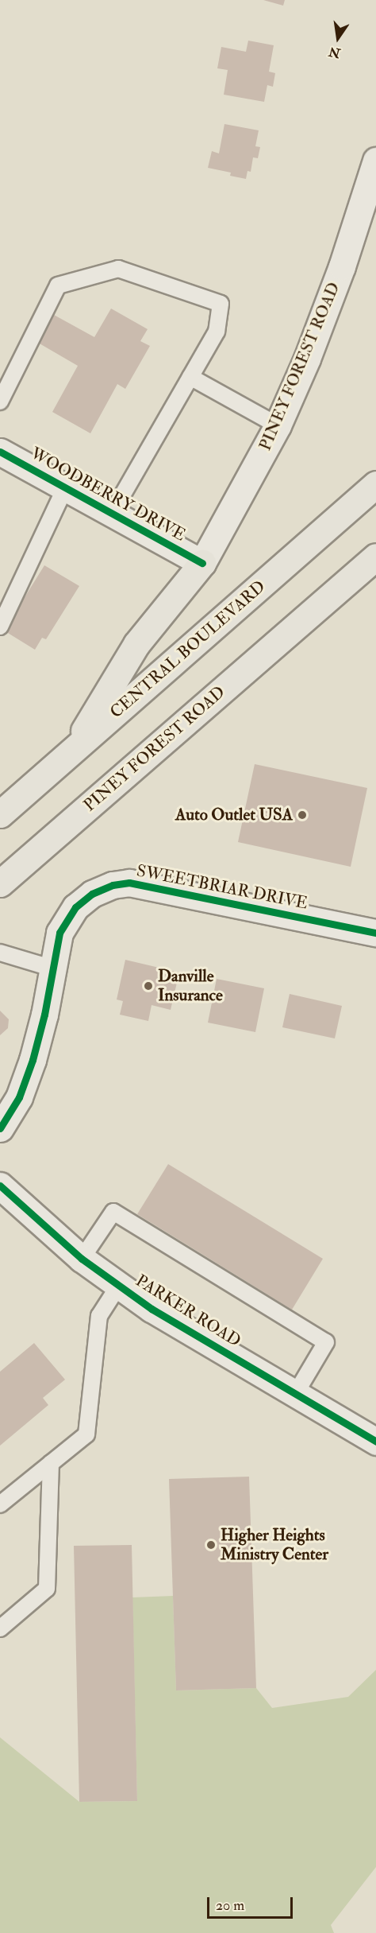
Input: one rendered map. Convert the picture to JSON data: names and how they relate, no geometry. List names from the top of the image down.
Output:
{
  "streets": {
    "main road": ["PINEY FOREST ROAD", "CENTRAL BOULEVARD"],
    "street": ["WOODBERRY DRIVE", "SWEETBRIAR DRIVE", "PARKER ROAD"]
  },
  "crossings": [
    ["PINEY FOREST ROAD", "WOODBERRY DRIVE"]
  ],
  "places": ["Auto Outlet USA", "Danville Insurance", "Higher Heights Ministry Center"],
  "scale_bar": "20 m",
  "north": "bottom"
}
